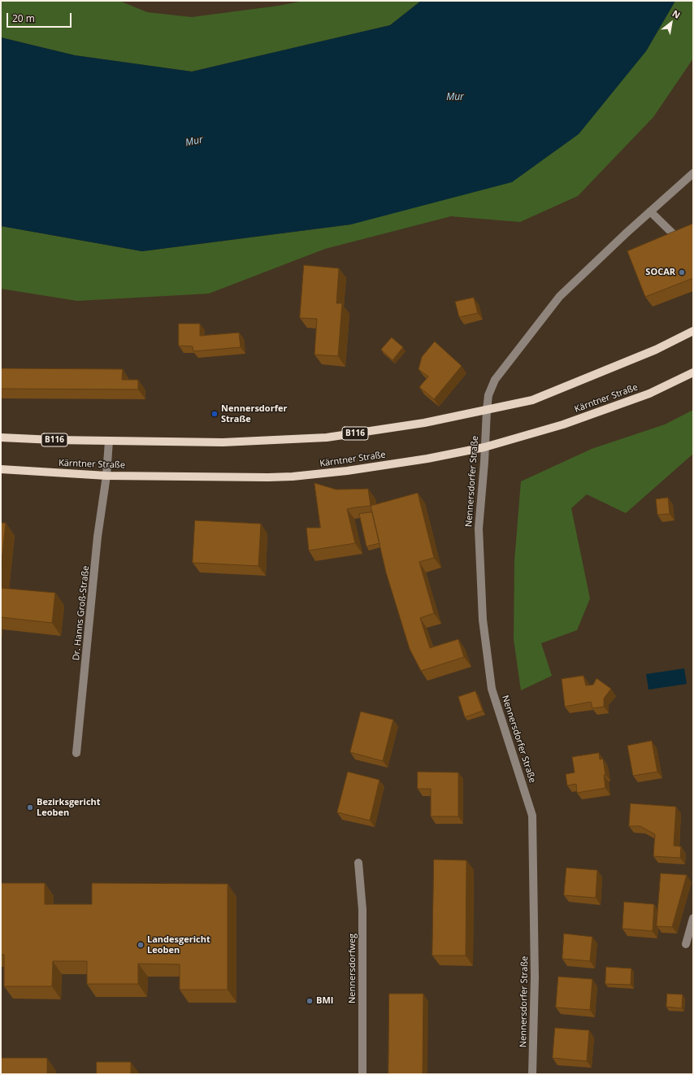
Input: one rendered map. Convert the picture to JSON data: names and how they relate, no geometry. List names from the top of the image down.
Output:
{
  "streets": {
    "main road": ["Kärntner Straße", "B116"],
    "street": ["Nennersdorfer Straße", "Dr. Hanns Groß-Straße", "Nennersdorfweg"]
  },
  "crossings": [
    ["Kärntner Straße", "Nennersdorfer Straße"],
    ["Kärntner Straße", "Dr. Hanns Groß-Straße"],
    ["B116", "Nennersdorfer Straße"],
    ["B116", "Dr. Hanns Groß-Straße"]
  ],
  "water": ["Mur"],
  "places": [
    "SOCAR",
    "Nennersdorfer Straße",
    "Bezirksgericht Leoben",
    "Landesgericht Leoben",
    "BMI"
  ],
  "scale_bar": "20 m",
  "north": "top right"
}
